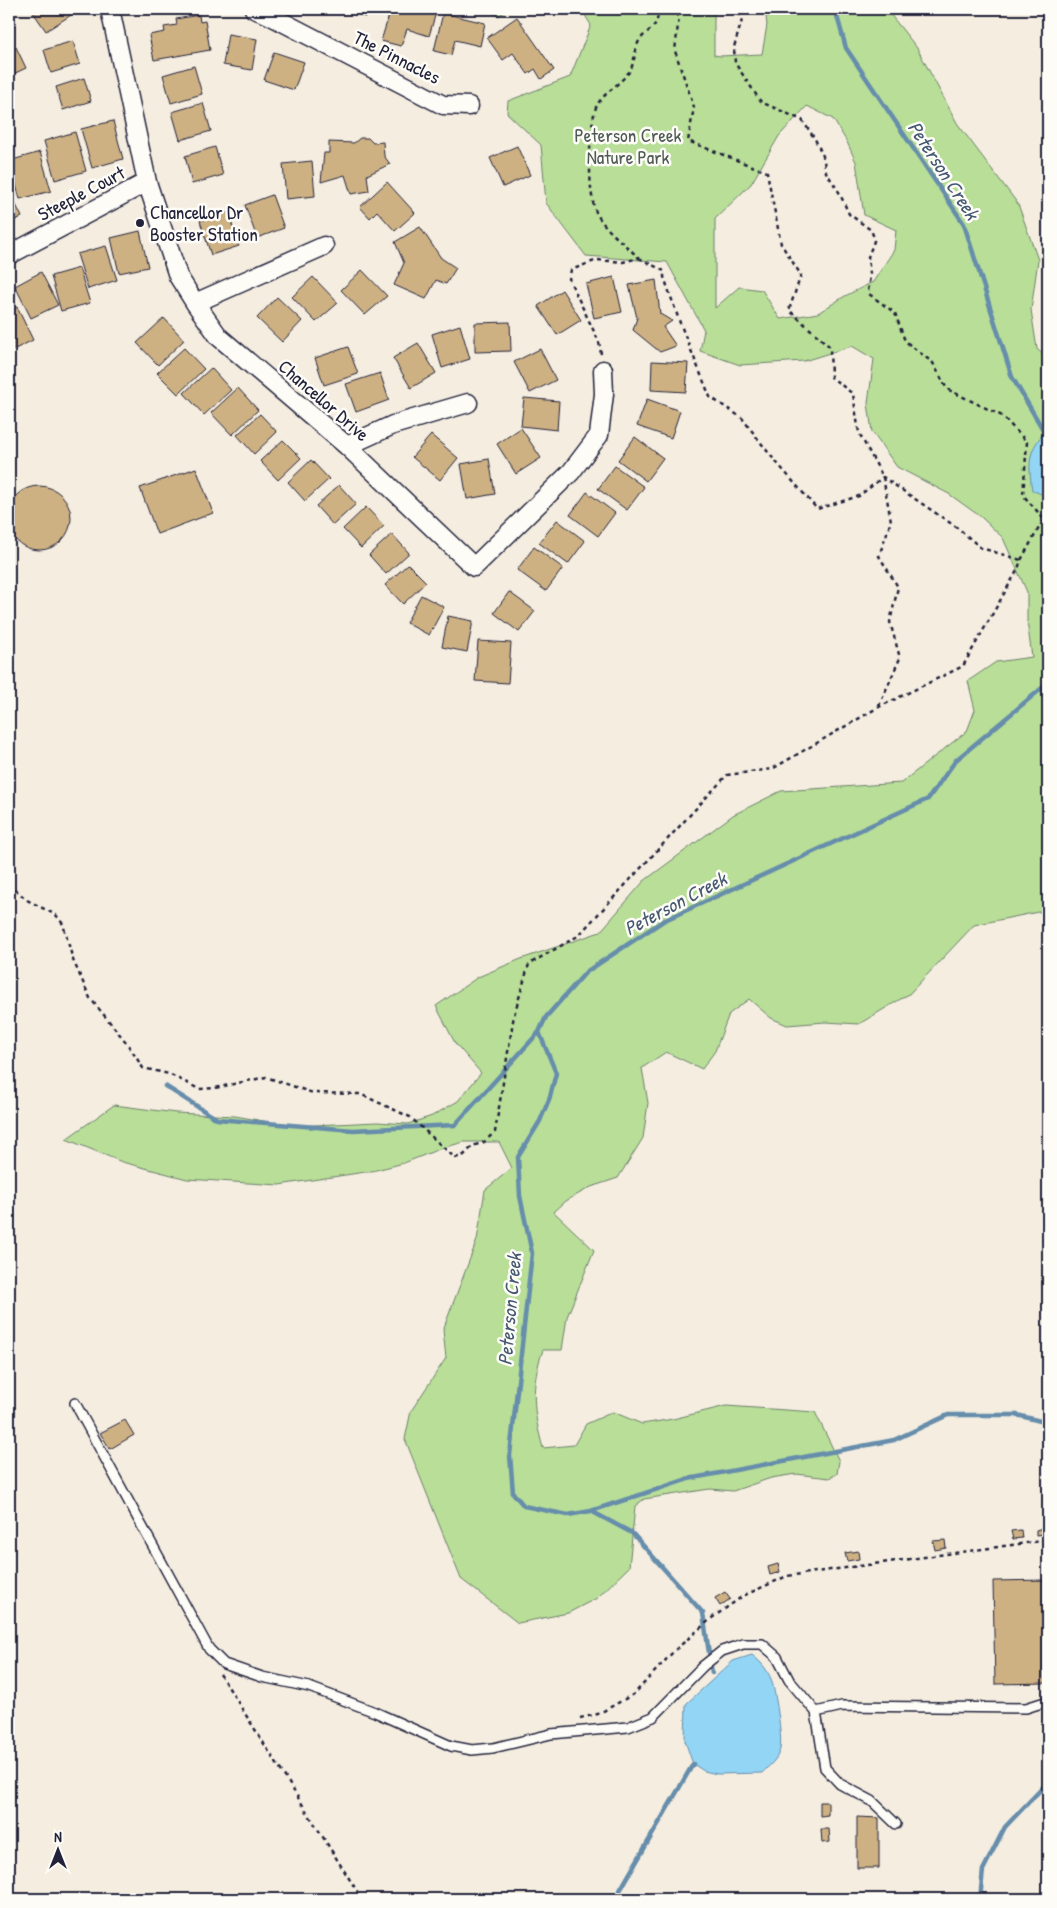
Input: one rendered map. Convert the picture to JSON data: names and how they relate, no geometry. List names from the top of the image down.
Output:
{
  "streets": {
    "street": ["The Pinnacles", "Steeple Court", "Chancellor Drive"]
  },
  "crossings": [
    ["Steeple Court", "Chancellor Drive"]
  ],
  "water": ["Peterson Creek"],
  "parks": ["Peterson Creek Nature Park"],
  "places": ["Chancellor Dr Booster Station"],
  "north": "top"
}
